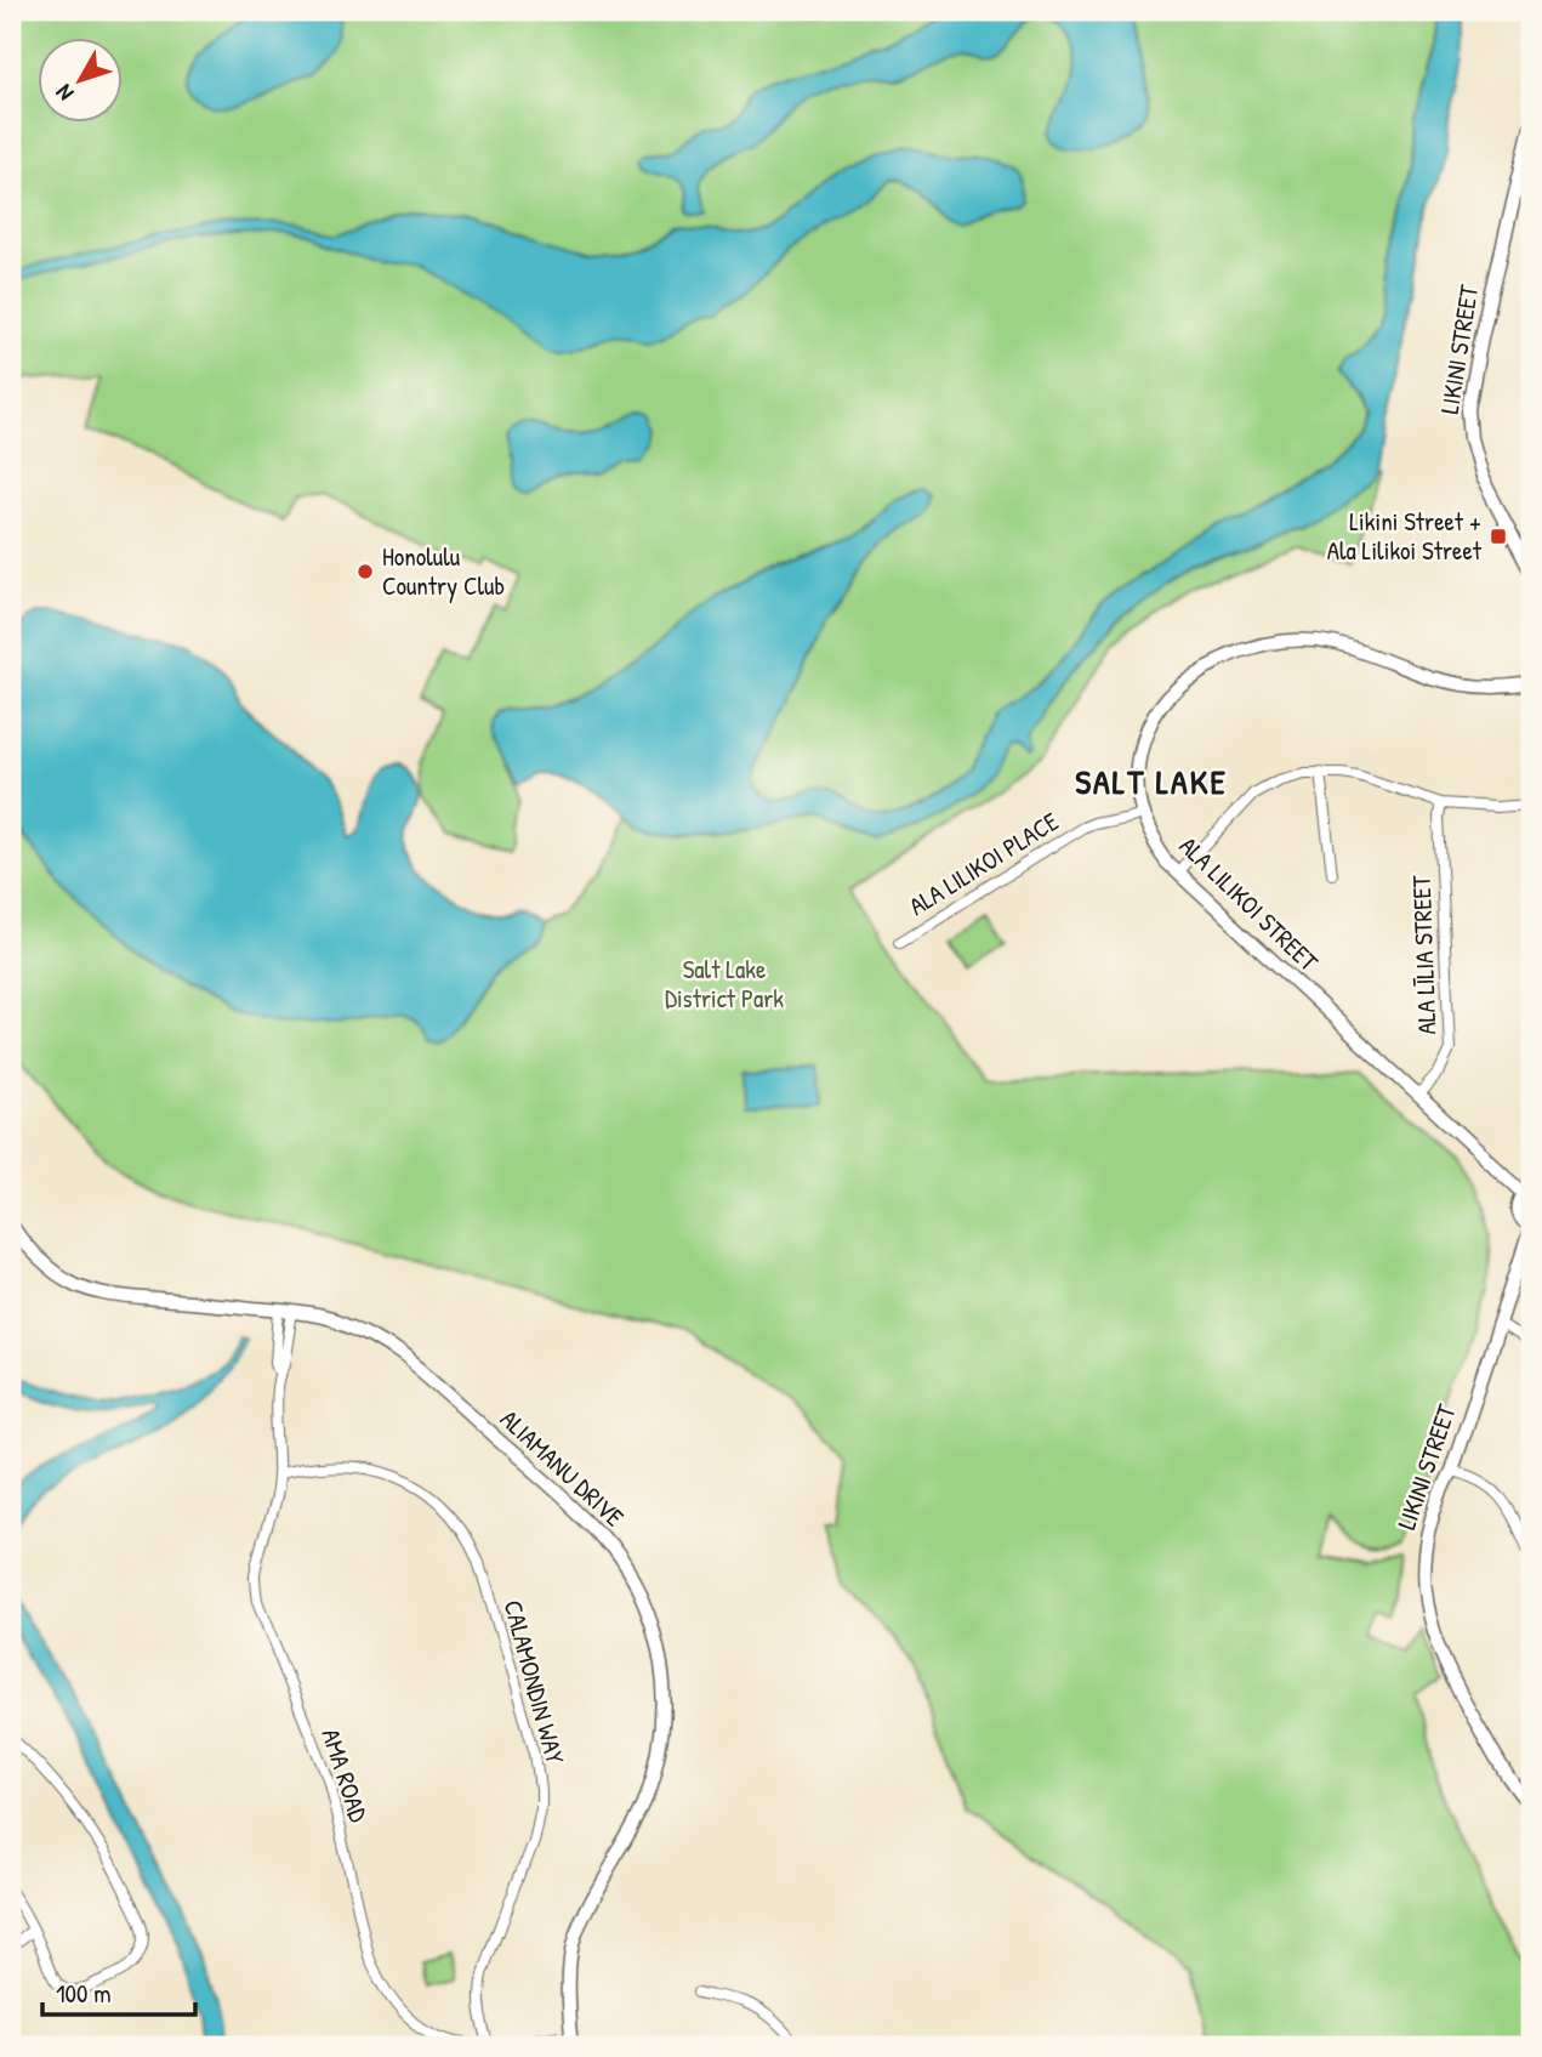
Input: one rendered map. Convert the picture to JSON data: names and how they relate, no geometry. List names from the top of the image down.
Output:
{
  "streets": {
    "street": [
      "LIKINI STREET",
      "ALA LILIKOI PLACE",
      "ALA LILIKOI STREET",
      "ALA LĪLIA STREET",
      "ALIAMANU DRIVE",
      "CALAMONDIN WAY",
      "AMA ROAD"
    ]
  },
  "crossings": [
    ["ALA LILIKOI PLACE", "ALA LILIKOI STREET"],
    ["ALA LILIKOI STREET", "ALA LĪLIA STREET"],
    ["ALIAMANU DRIVE", "AMA ROAD"],
    ["CALAMONDIN WAY", "AMA ROAD"]
  ],
  "districts": ["SALT LAKE"],
  "parks": ["Salt Lake District Park"],
  "places": {
    "transit": ["Likini Street + Ala Lilikoi Street"],
    "other": ["Honolulu Country Club"]
  },
  "scale_bar": "100 m",
  "north": "bottom left"
}
